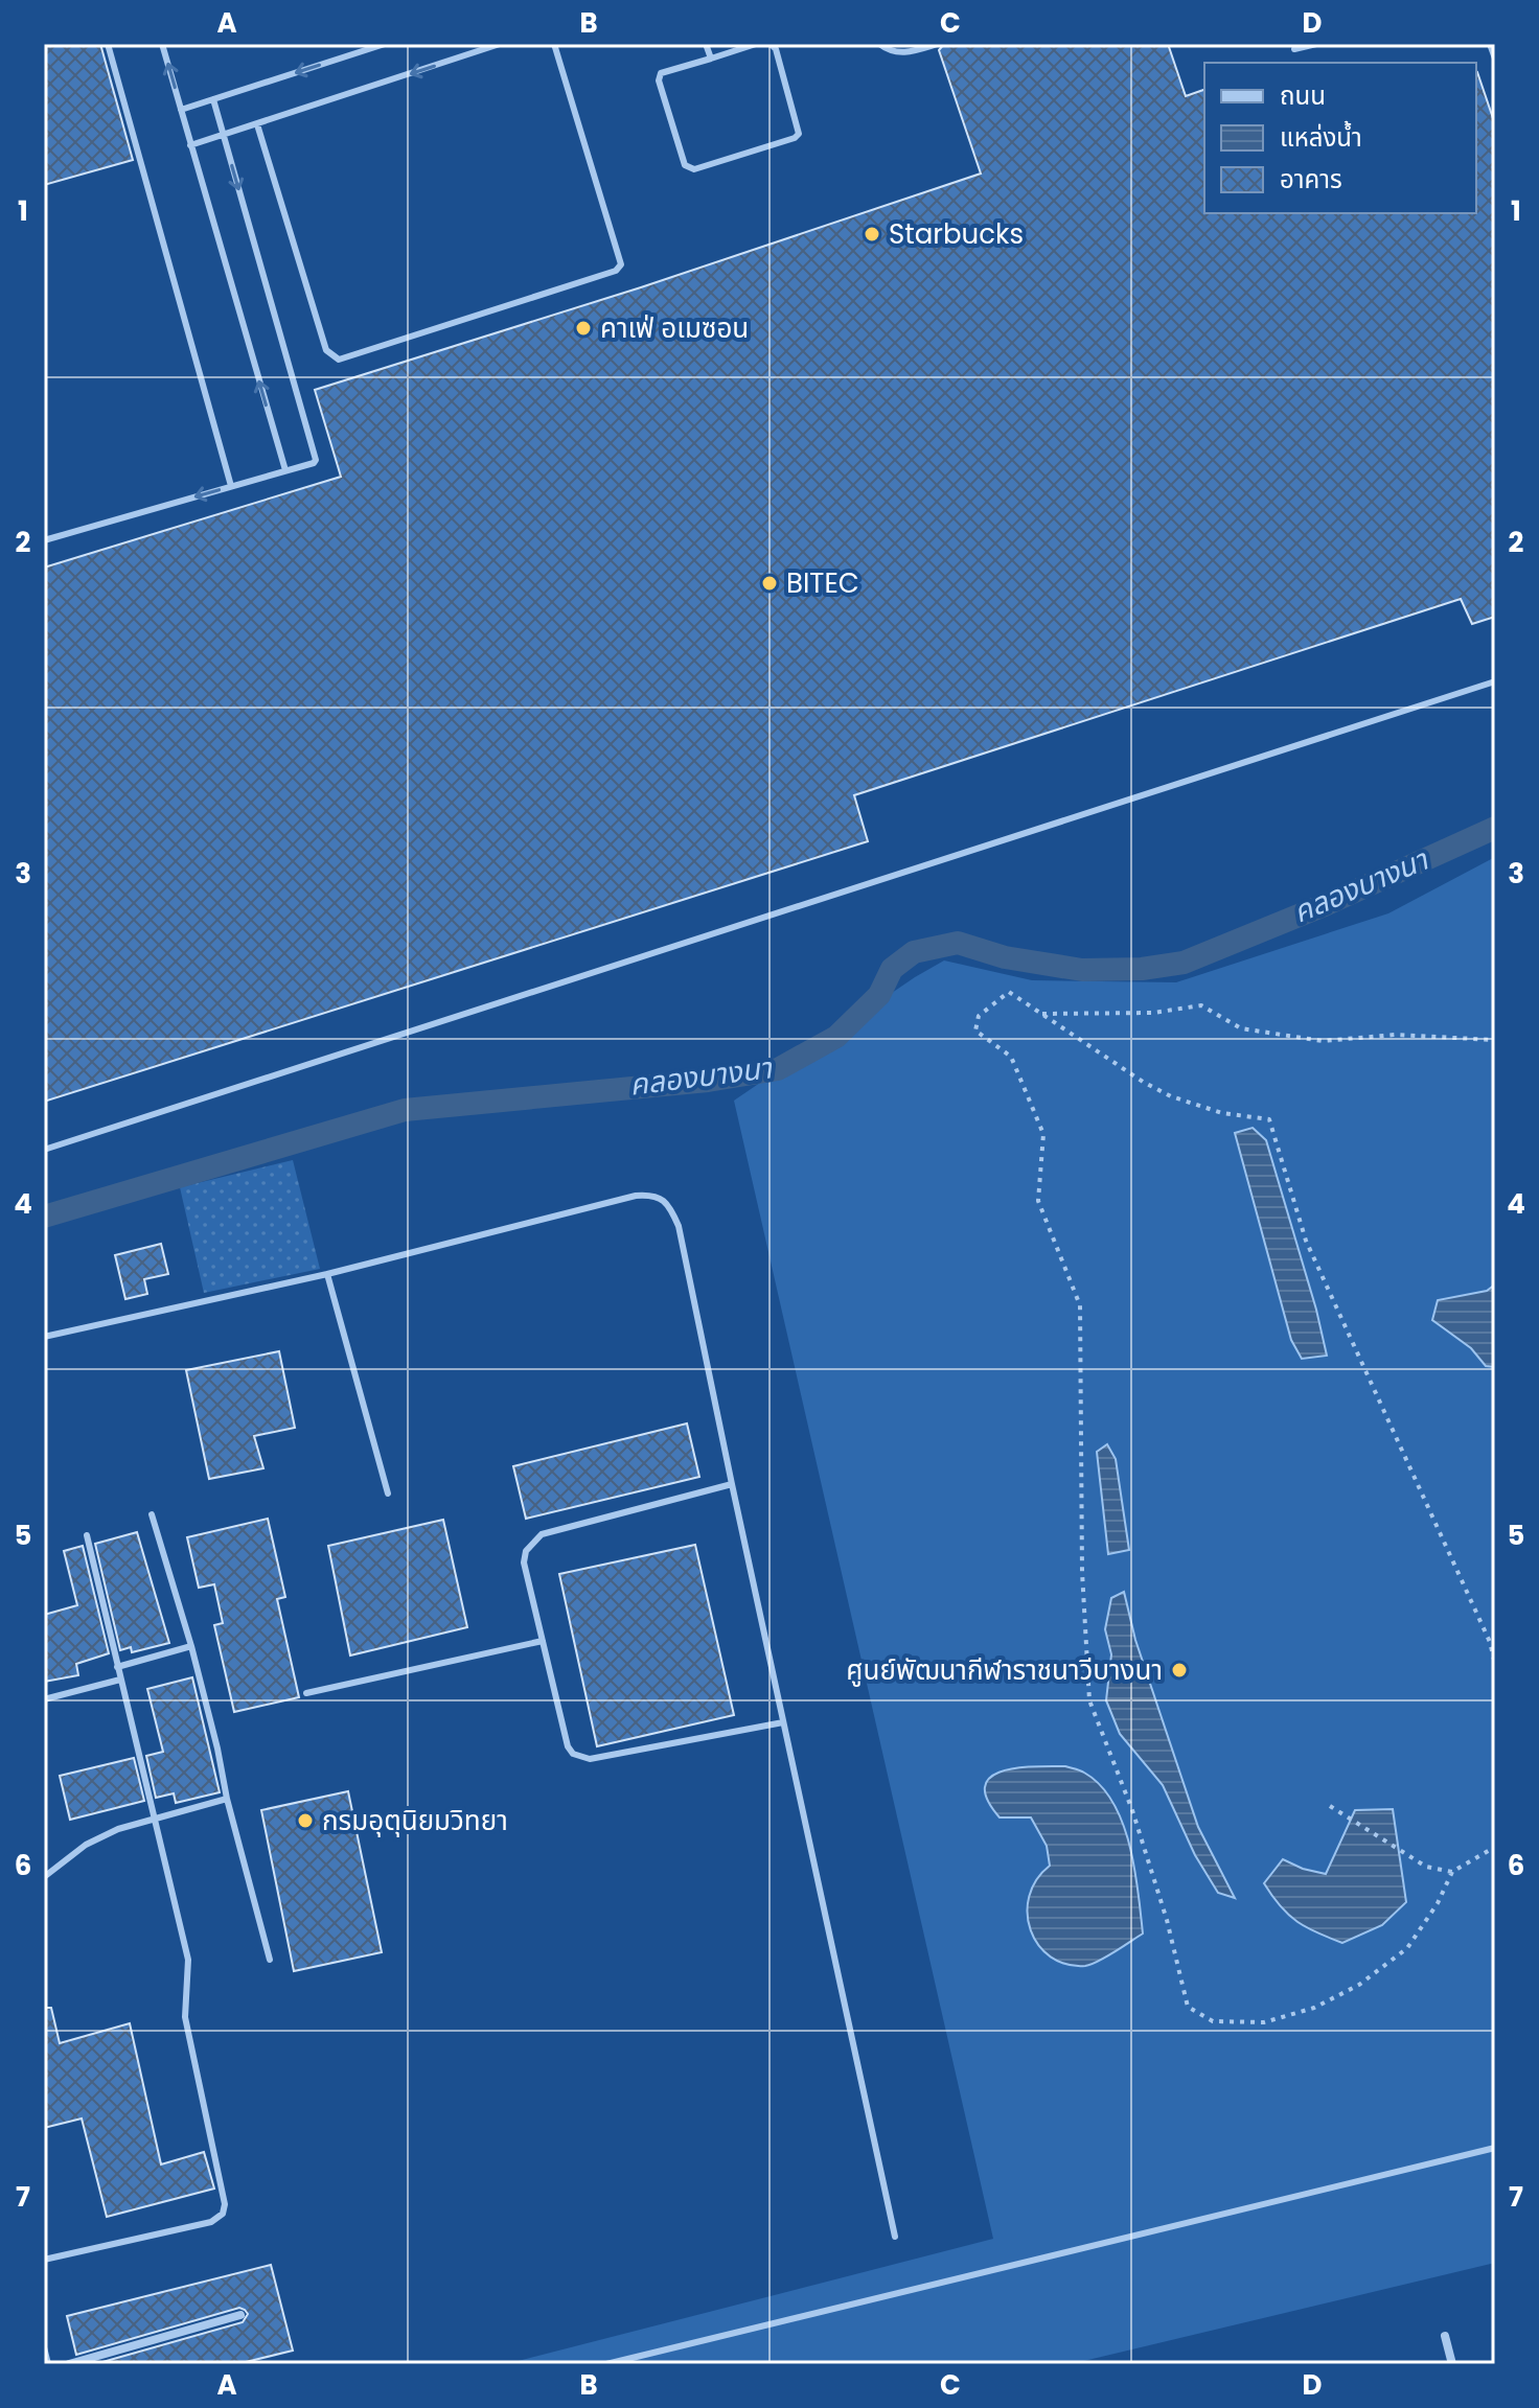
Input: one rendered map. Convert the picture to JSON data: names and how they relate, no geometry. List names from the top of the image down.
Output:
{
  "water": ["คลองบางนา"],
  "places": [
    "Starbucks",
    "คาเฟ่ อเมซอน",
    "BITEC",
    "ศูนย์พัฒนากีฬาราชนาวีบางนา",
    "กรมอุตุนิยมวิทยา"
  ],
  "legend": ["ถนน", "แหล่งน้ำ", "อาคาร"],
  "grid": {
    "columns": [
      "A",
      "B",
      "C",
      "D"
    ],
    "rows": [
      "1",
      "2",
      "3",
      "4",
      "5",
      "6",
      "7"
    ]
  }
}
